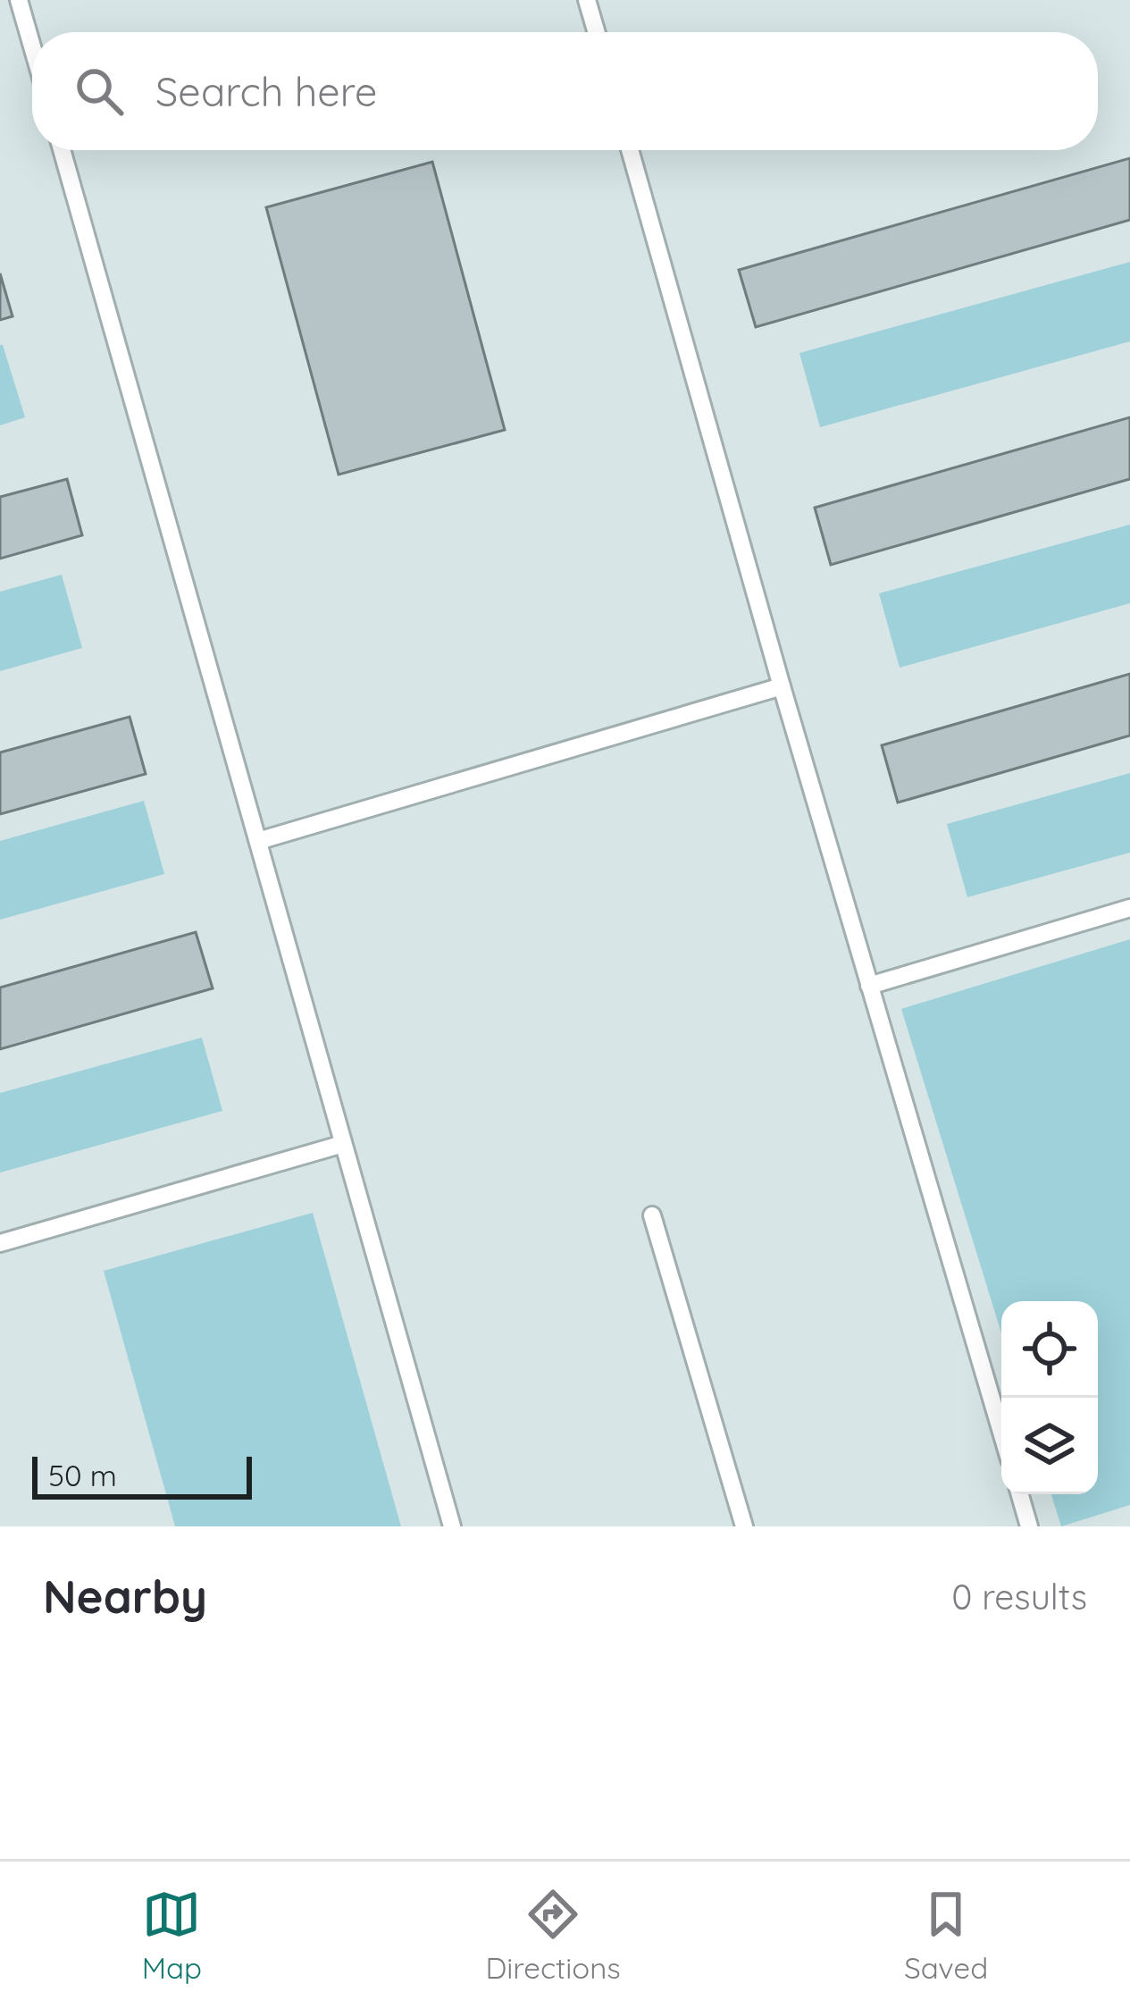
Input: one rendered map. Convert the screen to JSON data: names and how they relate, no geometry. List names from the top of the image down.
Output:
{
  "scale_bar": "50 m",
  "page": {
    "search": "Search here",
    "scale": "50 m",
    "heading": ["Nearby", "0 results"],
    "nav": ["Map", "Directions", "Saved"]
  }
}
